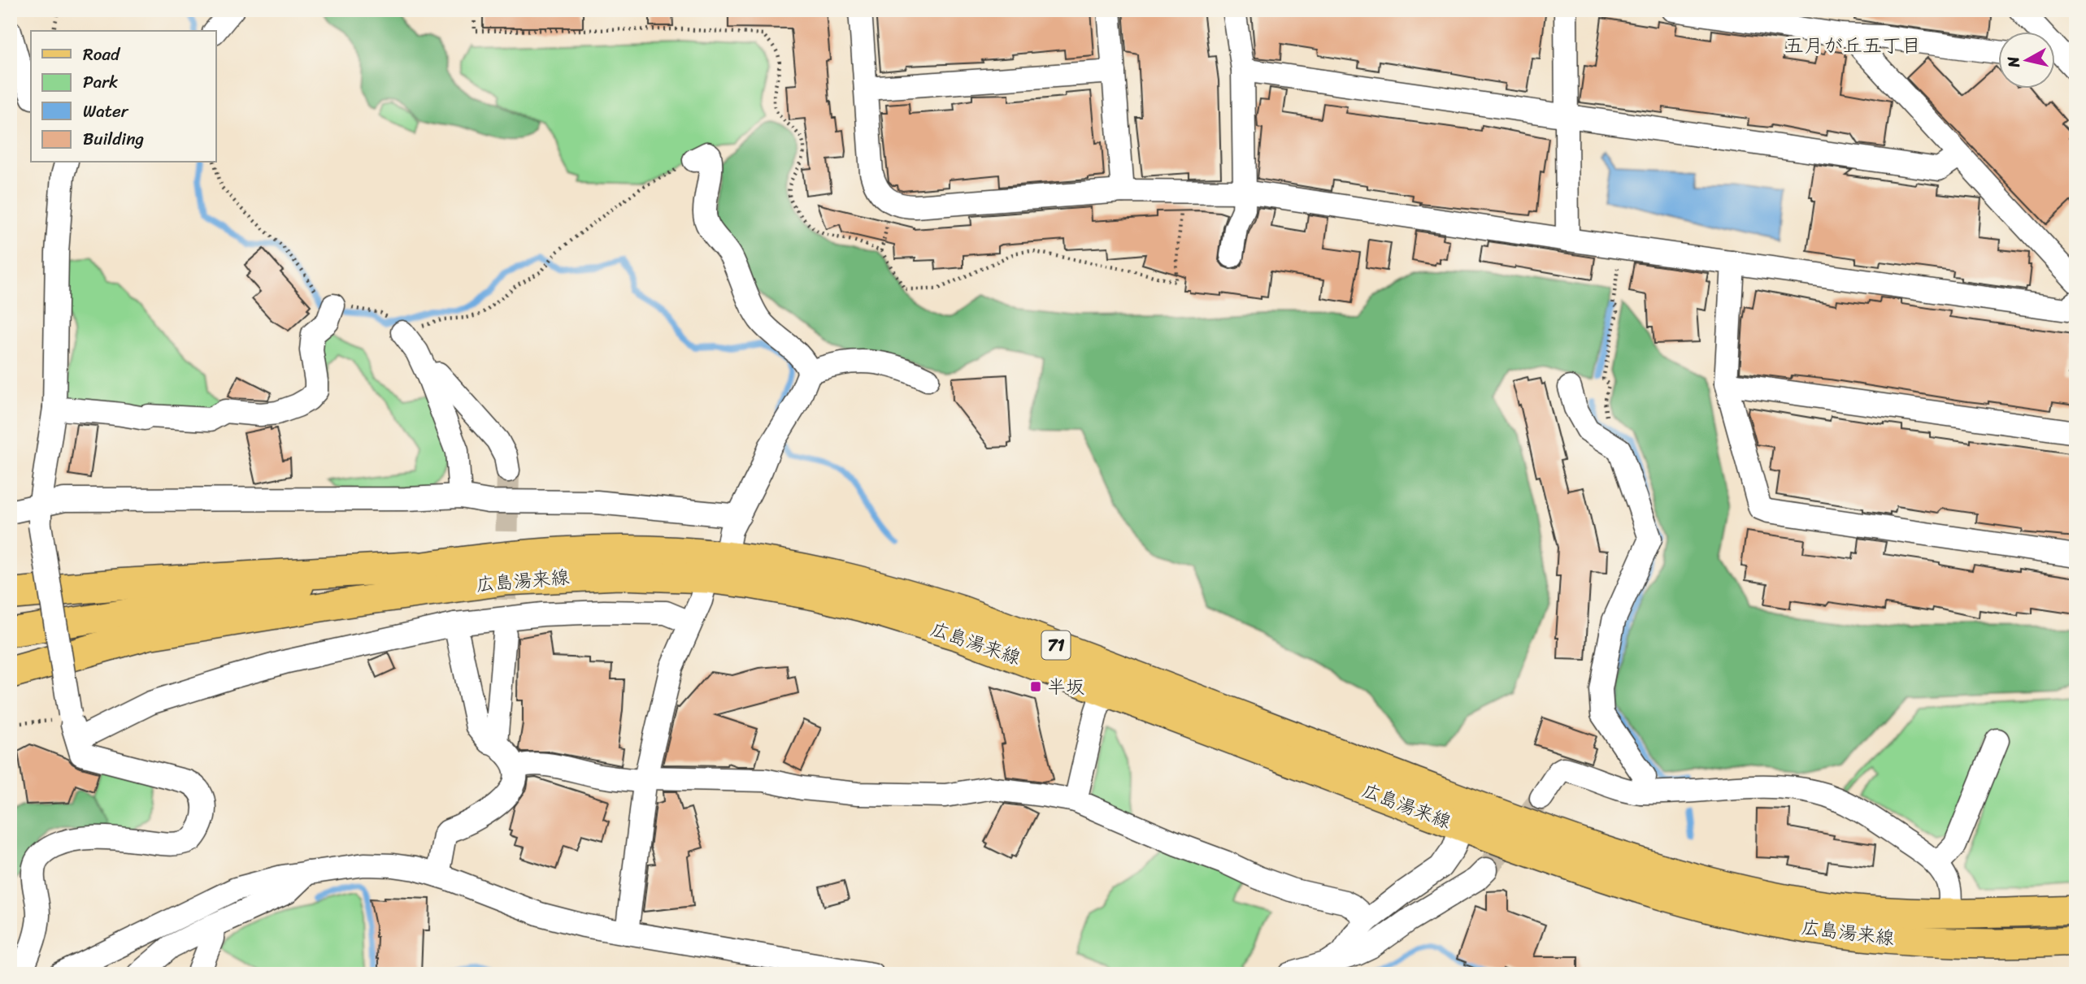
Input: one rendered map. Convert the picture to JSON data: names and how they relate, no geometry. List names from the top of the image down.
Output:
{
  "streets": {
    "main road": ["広島湯来線", "71"]
  },
  "districts": ["五月が丘五丁目"],
  "places": {
    "transit": ["半坂"]
  },
  "legend": [
    "Road",
    "Park",
    "Water",
    "Building"
  ],
  "north": "left"
}
